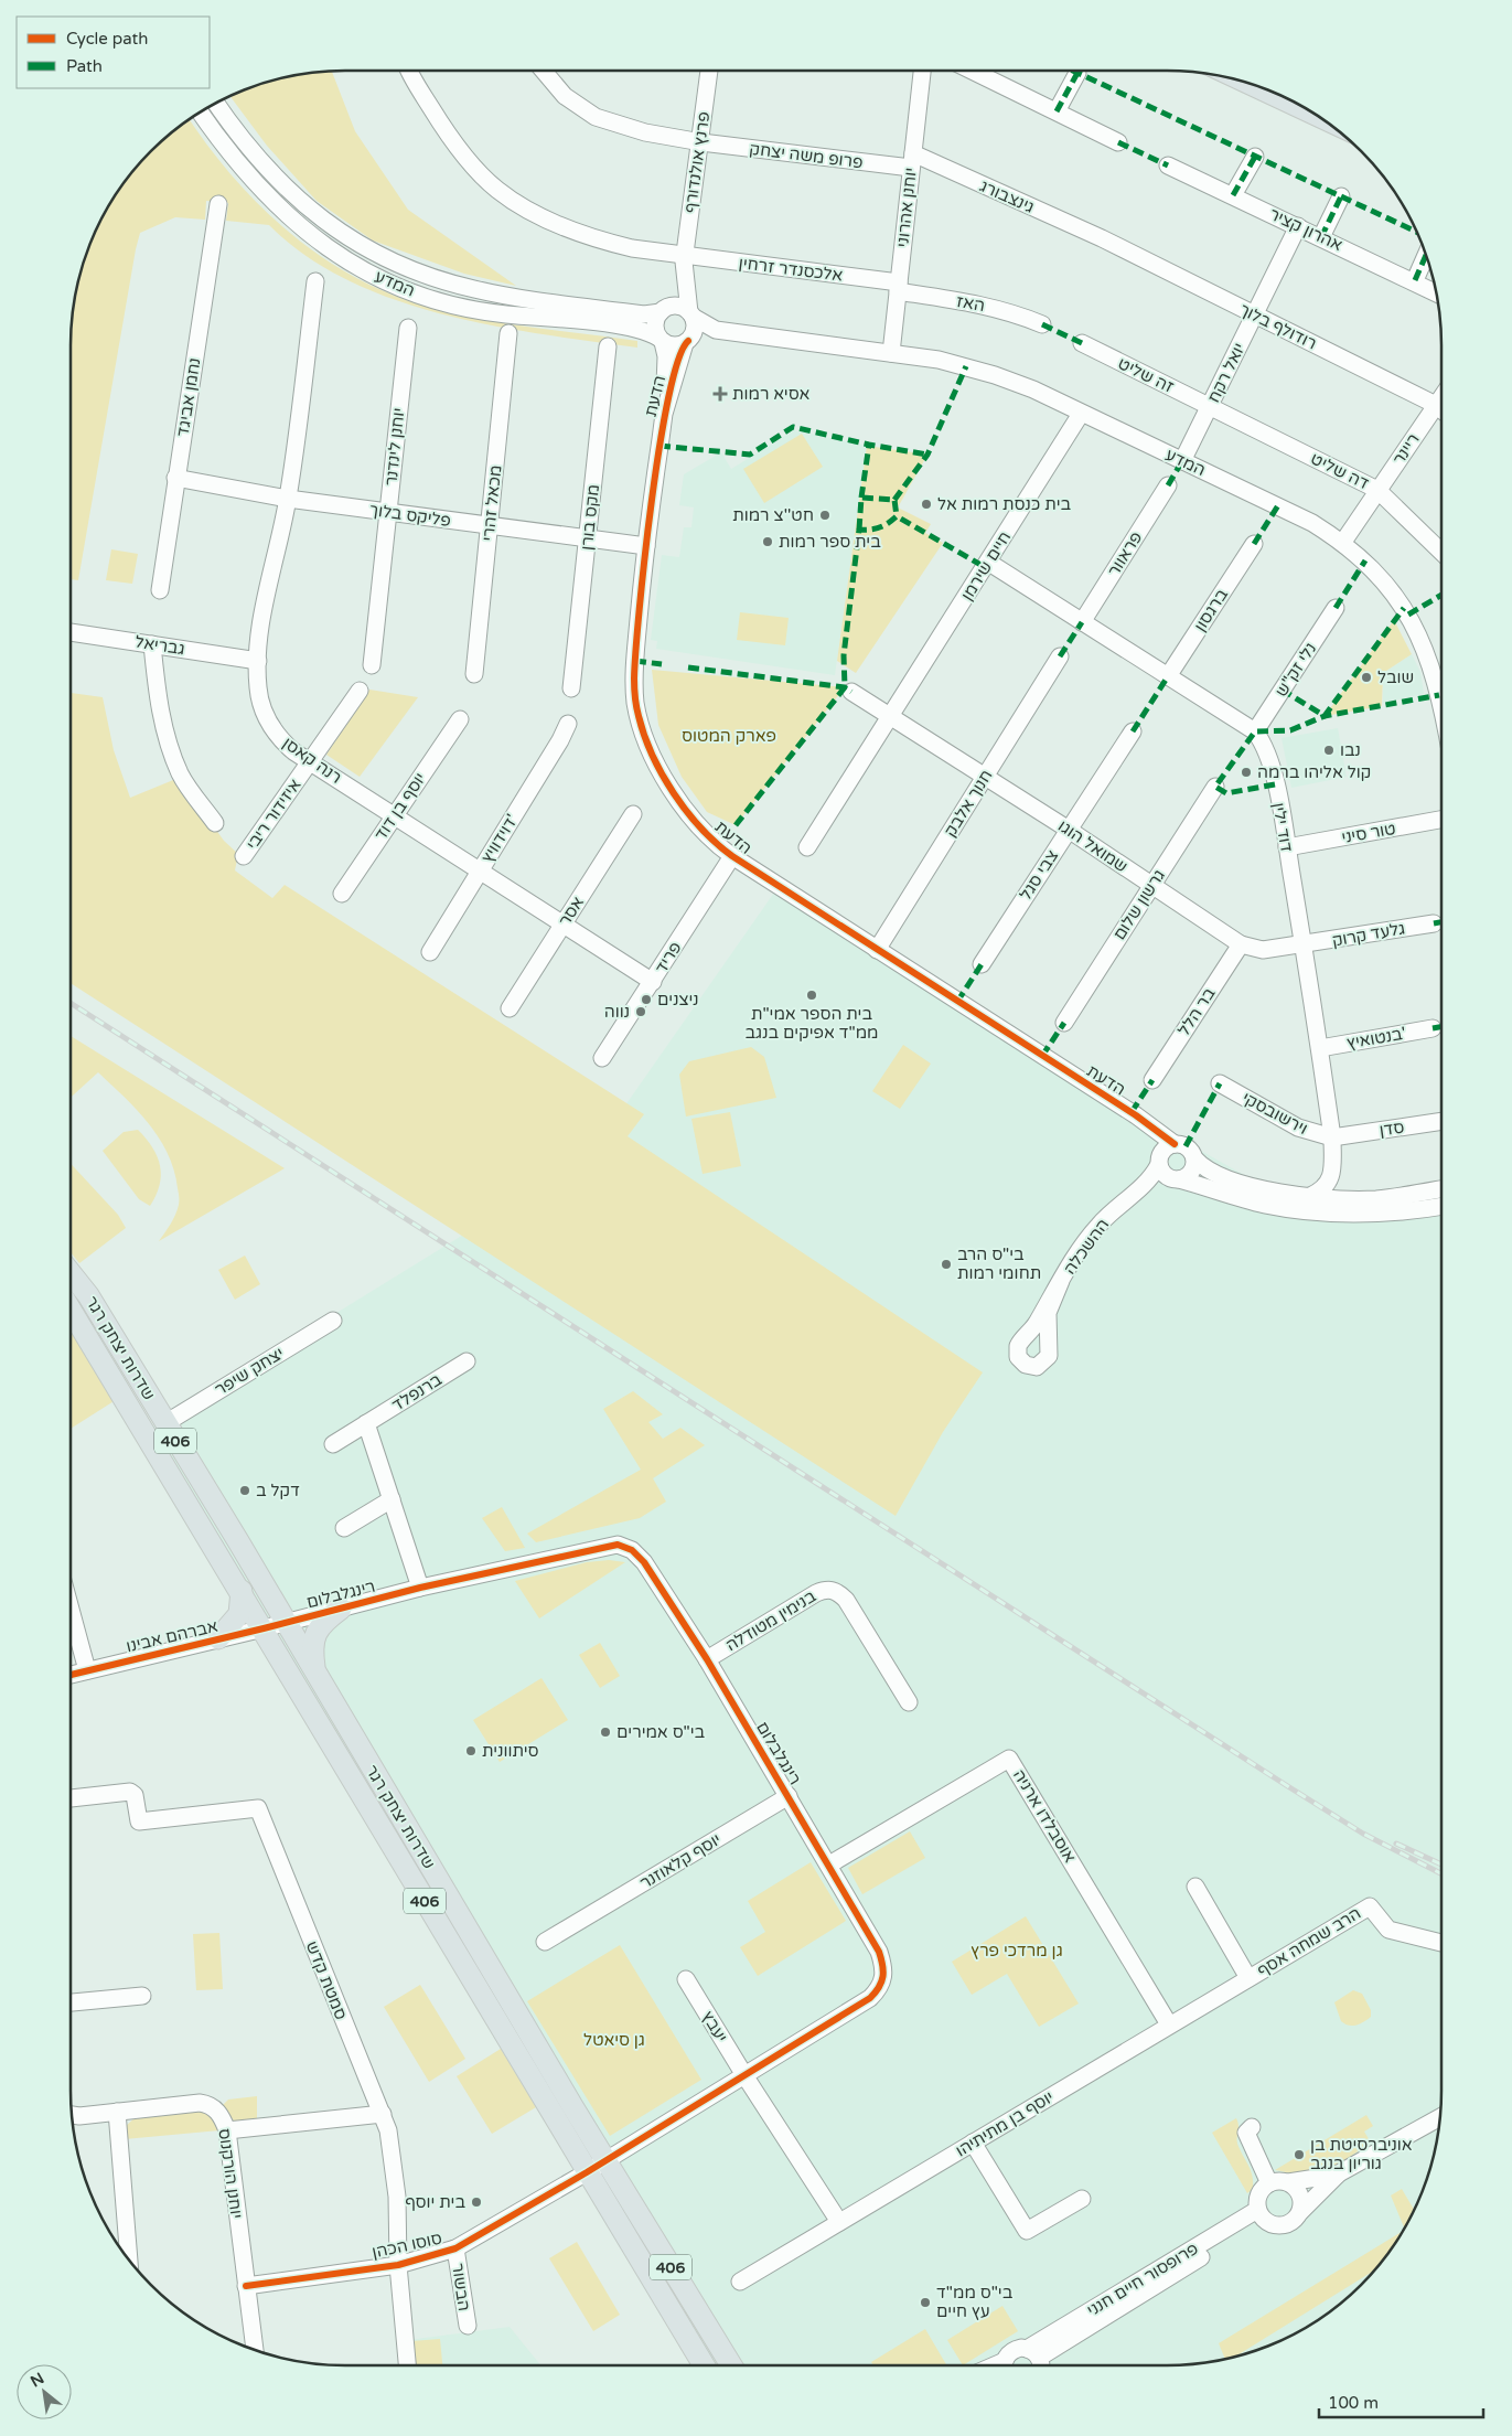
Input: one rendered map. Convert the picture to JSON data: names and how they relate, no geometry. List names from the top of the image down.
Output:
{
  "streets": {
    "main road": ["שדרות יצחק רגר", "406"],
    "street": [
      "פרופ משה יצחק",
      "פרנץ אולנדורף",
      "גינצבורג",
      "יוחנן אהרוני",
      "אהרון קציר",
      "אלכסנדר זרחין",
      "המדע",
      "האז",
      "רודולף בלוך",
      "יואל רקח",
      "זה שליט",
      "הדעת",
      "נחמן אביגד",
      "יוחנן לינדנר",
      "ריינר",
      "דה שליט",
      "מכאל זהרי",
      "פליקס בלוך",
      "מקס בורן",
      "פראוור",
      "חיים שירמן",
      "ברגסון",
      "גבריאל",
      "נלי זק\"ש",
      "רנה קאסן",
      "חנוך אלבק",
      "יוסף בן דוד",
      "איזידור ריבי",
      "דוד ילין",
      "טור סיני",
      "דוידוויץ'",
      "שמואל הוגו",
      "צבי סגל",
      "גרשון שלום",
      "אסר",
      "גלעד קרוק",
      "פריד",
      "בר הלל",
      "בנטואיץ'",
      "וירשובסקי",
      "סדן",
      "ההשכלה",
      "יצחק שיפר",
      "ברנפלד",
      "רינגלבלום",
      "בנימין מטודלה",
      "אברהם אבינו",
      "אוסבלדו ארניה",
      "יוסף קלאוזנר",
      "הרב שמחה אסף",
      "סמטת קדש",
      "יעבץ",
      "יוסף בן מתיתיהו",
      "יוחנן הורקנוס",
      "סוסו הכהן",
      "פרופסור חיים חנני",
      "הבשור"
    ]
  },
  "crossings": [
    ["פרופ משה יצחק", "פרנץ אולנדורף"],
    ["פרופ משה יצחק", "גינצבורג"],
    ["פרופ משה יצחק", "יוחנן אהרוני"],
    ["פרנץ אולנדורף", "אלכסנדר זרחין"],
    ["פרנץ אולנדורף", "המדע"],
    ["פרנץ אולנדורף", "הדעת"],
    ["גינצבורג", "יוחנן אהרוני"],
    ["גינצבורג", "רודולף בלוך"],
    ["יוחנן אהרוני", "אלכסנדר זרחין"],
    ["יוחנן אהרוני", "המדע"],
    ["יוחנן אהרוני", "האז"],
    ["אהרון קציר", "יואל רקח"],
    ["אלכסנדר זרחין", "האז"],
    ["המדע", "יואל רקח"],
    ["המדע", "הדעת"],
    ["המדע", "ריינר"],
    ["המדע", "חיים שירמן"],
    ["רודולף בלוך", "יואל רקח"],
    ["רודולף בלוך", "ריינר"],
    ["יואל רקח", "זה שליט"],
    ["יואל רקח", "דה שליט"],
    ["זה שליט", "דה שליט"],
    ["הדעת", "פליקס בלוך"],
    ["הדעת", "חנוך אלבק"],
    ["הדעת", "פריד"],
    ["הדעת", "ההשכלה"],
    ["נחמן אביגד", "פליקס בלוך"],
    ["יוחנן לינדנר", "פליקס בלוך"],
    ["ריינר", "דה שליט"],
    ["מכאל זהרי", "פליקס בלוך"],
    ["פליקס בלוך", "מקס בורן"],
    ["פליקס בלוך", "רנה קאסן"],
    ["פראוור", "דוד ילין"],
    ["חיים שירמן", "דוד ילין"],
    ["חיים שירמן", "שמואל הוגו"],
    ["ברגסון", "דוד ילין"],
    ["גבריאל", "רנה קאסן"],
    ["נלי זק\"ש", "דוד ילין"],
    ["רנה קאסן", "יוסף בן דוד"],
    ["רנה קאסן", "איזידור ריבי"],
    ["רנה קאסן", "דוידוויץ'"],
    ["רנה קאסן", "אסר"],
    ["רנה קאסן", "פריד"],
    ["חנוך אלבק", "שמואל הוגו"],
    ["דוד ילין", "טור סיני"],
    ["דוד ילין", "שמואל הוגו"],
    ["דוד ילין", "גלעד קרוק"],
    ["דוד ילין", "בנטואיץ'"],
    ["דוד ילין", "וירשובסקי"],
    ["דוד ילין", "סדן"],
    ["שמואל הוגו", "צבי סגל"],
    ["שמואל הוגו", "גרשון שלום"],
    ["שמואל הוגו", "גלעד קרוק"],
    ["שמואל הוגו", "בר הלל"],
    ["וירשובסקי", "סדן"],
    ["שדרות יצחק רגר", "יצחק שיפר"],
    ["שדרות יצחק רגר", "רינגלבלום"],
    ["שדרות יצחק רגר", "אברהם אבינו"],
    ["שדרות יצחק רגר", "סוסו הכהן"],
    ["רינגלבלום", "בנימין מטודלה"],
    ["רינגלבלום", "אברהם אבינו"],
    ["רינגלבלום", "אוסבלדו ארניה"],
    ["רינגלבלום", "יוסף קלאוזנר"],
    ["רינגלבלום", "יעבץ"],
    ["רינגלבלום", "סוסו הכהן"],
    ["אוסבלדו ארניה", "הרב שמחה אסף"],
    ["אוסבלדו ארניה", "יוסף בן מתיתיהו"],
    ["הרב שמחה אסף", "יוסף בן מתיתיהו"],
    ["סמטת קדש", "סוסו הכהן"],
    ["יוחנן הורקנוס", "סוסו הכהן"],
    ["סוסו הכהן", "הבשור"]
  ],
  "parks": ["פארק המטוס", "גן מרדכי פרץ", "גן סיאטל"],
  "places": {
    "health": ["אסיא רמות"],
    "other": [
      "בית כנסת רמות אל",
      "חט''צ רמות",
      "בית ספר רמות",
      "שובל",
      "נבו",
      "קול אליהו ברמה",
      "בית הספר אמי\"ת ממ\"ד אפיקים בנגב",
      "ניצנים",
      "נווה",
      "בי\"ס הרב תחומי רמות",
      "דקל ב",
      "בי\"ס אמירים",
      "סיתוונית",
      "אוניברסיטת בן גוריון בנגב",
      "בית יוסף",
      "בי\"ס ממ\"ד עץ חיים"
    ]
  },
  "legend": ["Cycle path", "Path"],
  "scale_bar": "100 m",
  "north": "top left"
}
